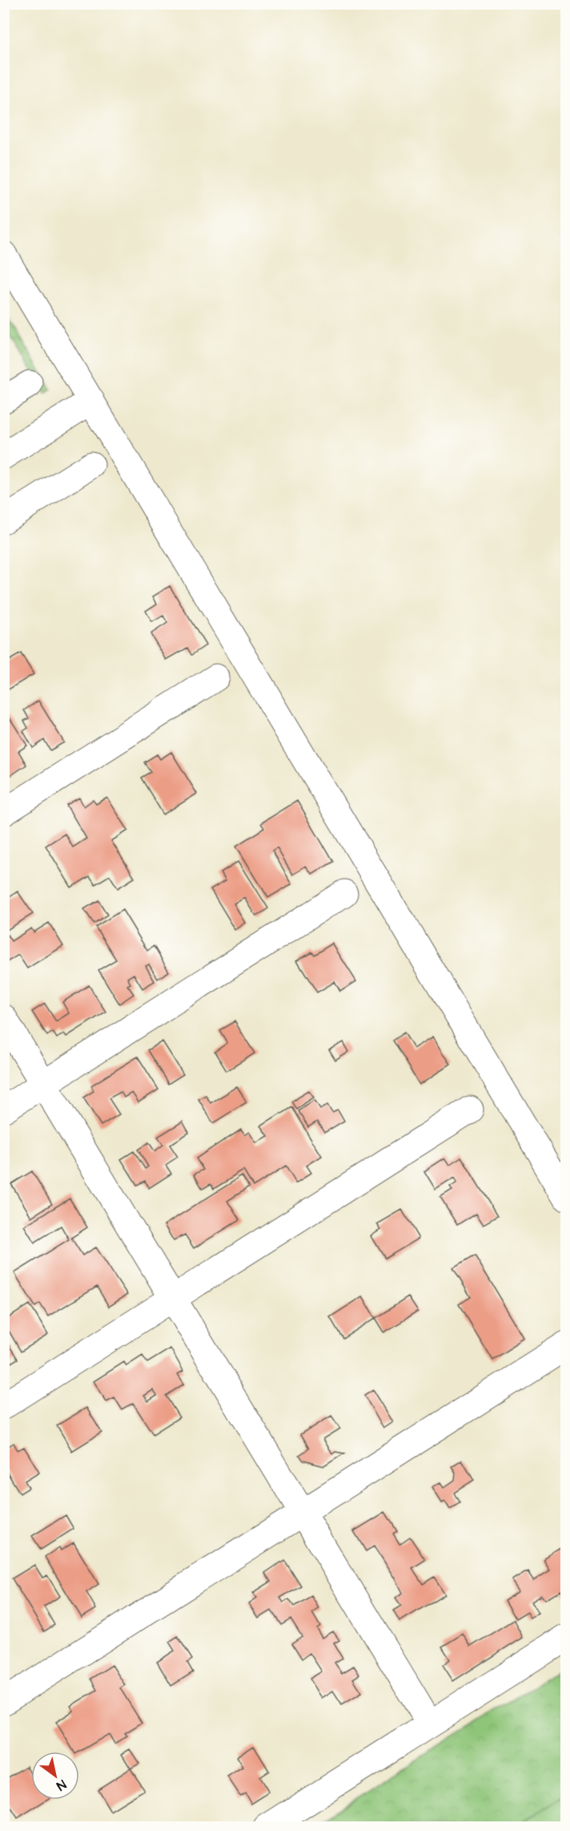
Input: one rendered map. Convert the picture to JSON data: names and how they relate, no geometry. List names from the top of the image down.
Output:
{
  "north": "bottom right"
}
